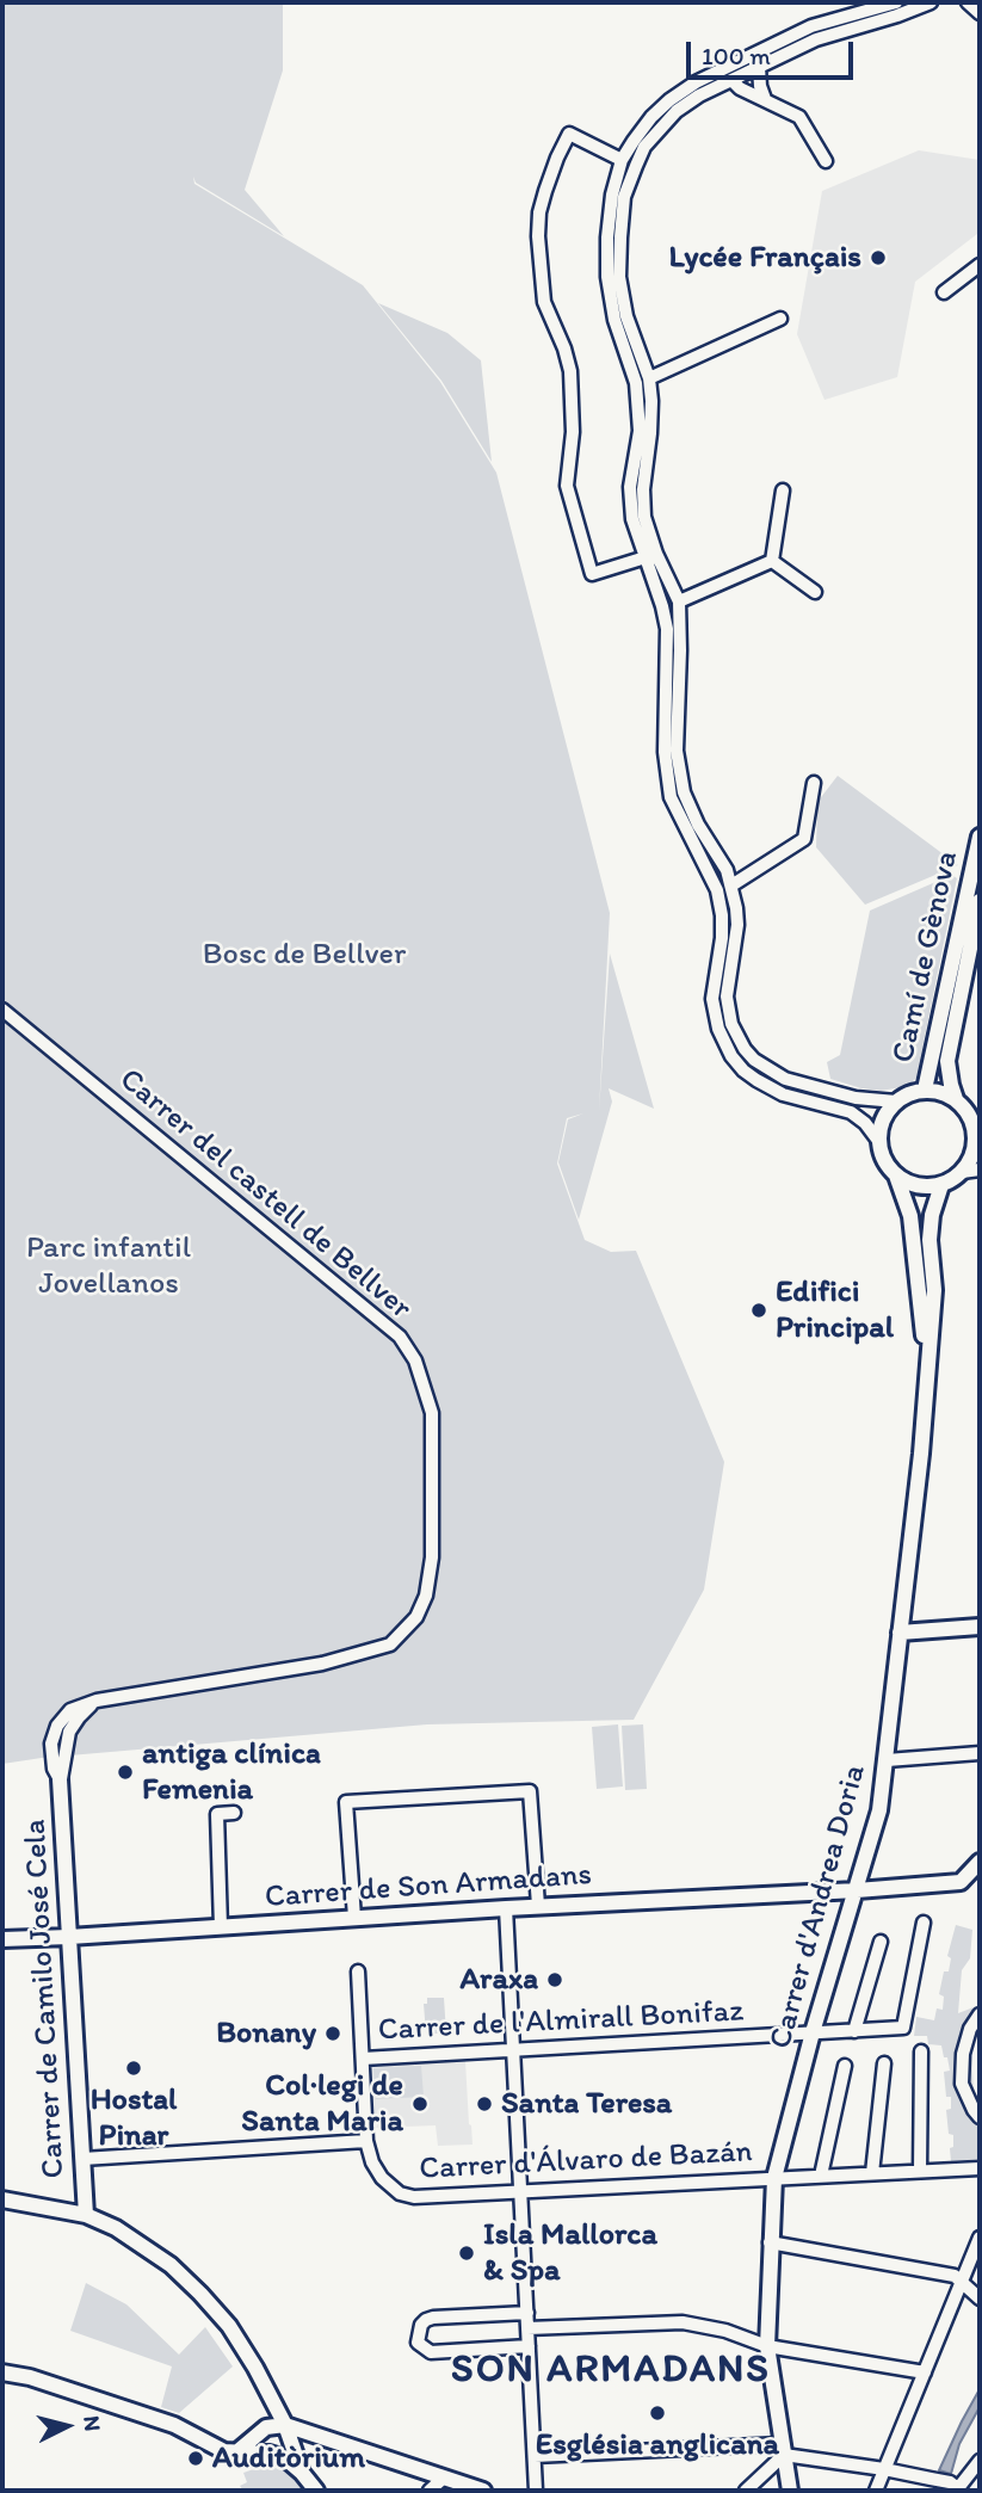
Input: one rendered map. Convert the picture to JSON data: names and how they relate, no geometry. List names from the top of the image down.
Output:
{
  "streets": {
    "street": [
      "Camí de Gènova",
      "Carrer del castell de Bellver",
      "Carrer de Son Armadans",
      "Carrer d'Andrea Doria",
      "Carrer de Camilo José Cela",
      "Carrer de l'Almirall Bonifaz",
      "Carrer d'Álvaro de Bazán"
    ]
  },
  "crossings": [
    ["Camí de Gènova", "Carrer d'Andrea Doria"],
    ["Carrer del castell de Bellver", "Carrer de Camilo José Cela"],
    ["Carrer de Son Armadans", "Carrer d'Andrea Doria"],
    ["Carrer de Son Armadans", "Carrer de Camilo José Cela"],
    ["Carrer d'Andrea Doria", "Carrer de l'Almirall Bonifaz"],
    ["Carrer d'Andrea Doria", "Carrer d'Álvaro de Bazán"]
  ],
  "districts": ["SON ARMADANS"],
  "parks": ["Bosc de Bellver", "Parc infantil Jovellanos"],
  "places": [
    "Lycée Français",
    "Edifici Principal",
    "antiga clínica Femenia",
    "Araxa",
    "Bonany",
    "Hostal Pinar",
    "Col·legi de Santa Maria",
    "Santa Teresa",
    "Isla Mallorca & Spa",
    "Església anglicana",
    "Auditòrium"
  ],
  "scale_bar": "100 m",
  "north": "right"
}
